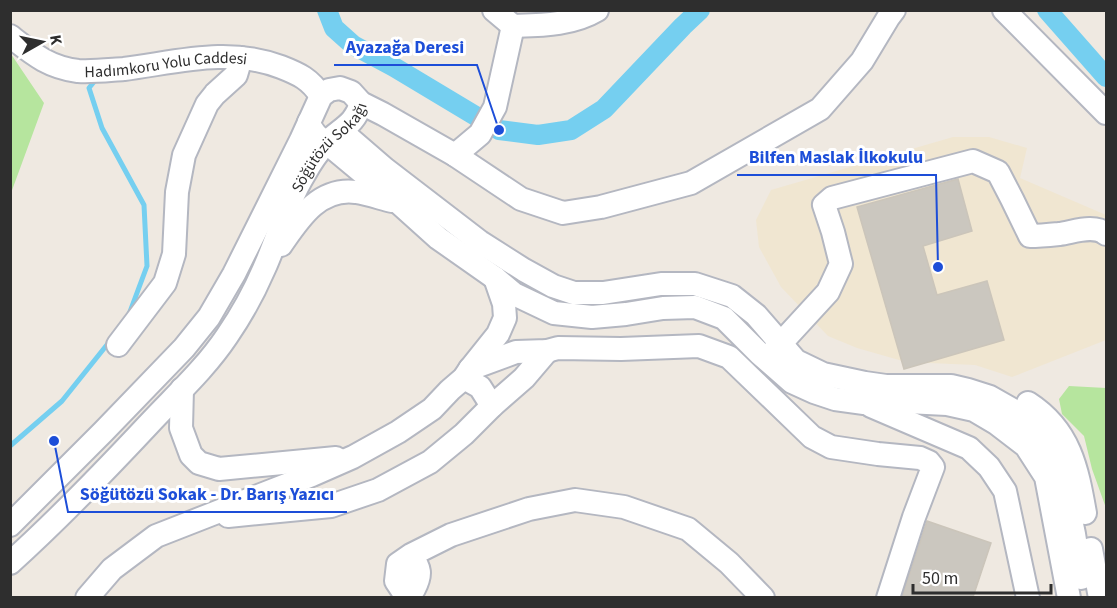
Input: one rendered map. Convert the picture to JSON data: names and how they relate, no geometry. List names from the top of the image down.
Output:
{
  "streets": {
    "street": ["Hadımkoru Yolu Caddesi", "Söğütözü Sokağı"]
  },
  "crossings": [
    ["Hadımkoru Yolu Caddesi", "Söğütözü Sokağı"]
  ],
  "places": ["Ayazağa Deresi", "Bilfen Maslak İlkokulu", "Söğütözü Sokak - Dr. Barış Yazıcı"],
  "scale_bar": "50 m",
  "north": "right"
}
